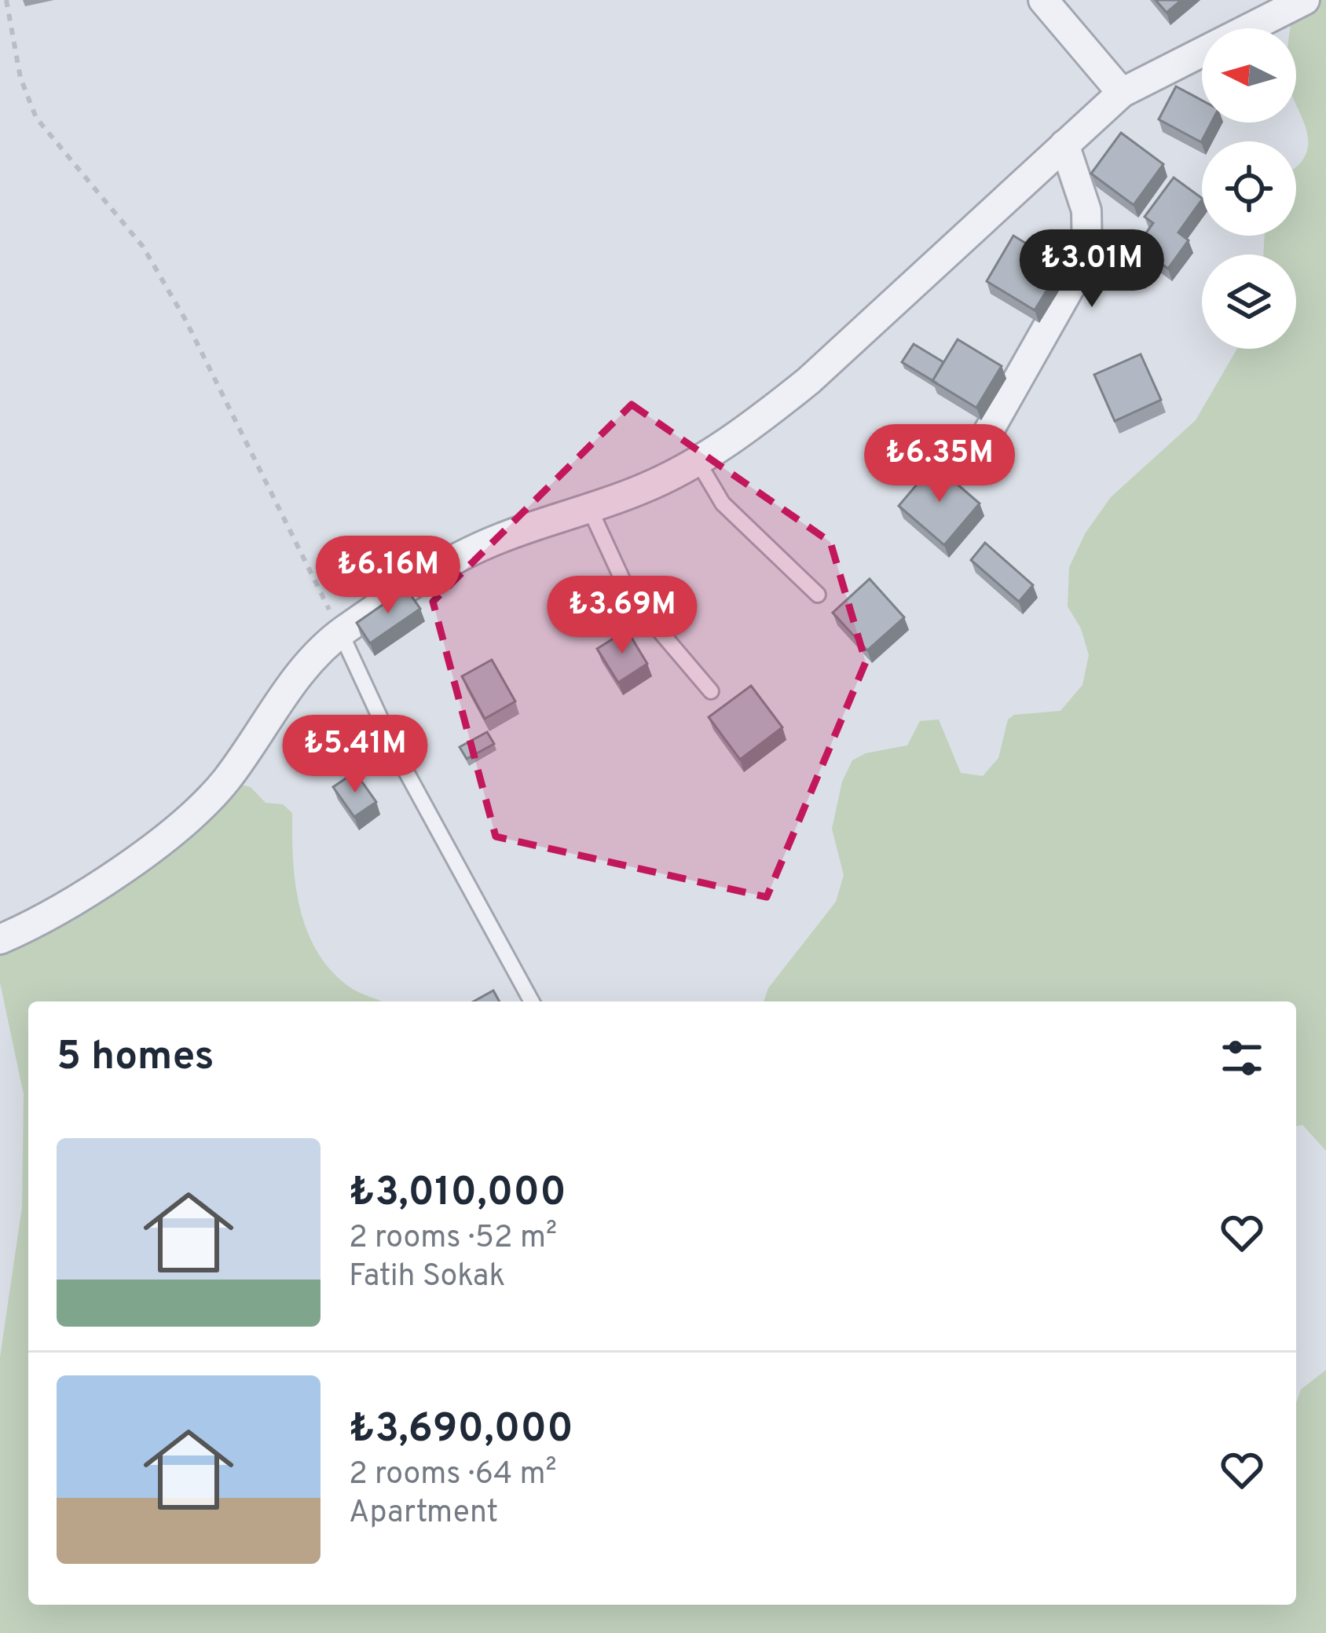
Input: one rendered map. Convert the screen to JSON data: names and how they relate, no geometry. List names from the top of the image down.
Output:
{
  "north": "left",
  "page": {
    "price": [
      "₺3.01M",
      "₺6.35M",
      "₺6.16M",
      "₺3.69M",
      "₺5.41M"
    ],
    "heading": "5 homes",
    "list": [
      {
        "name": "₺3,010,000",
        "note": "2 rooms · 52 m² · Fatih Sokak"
      },
      {
        "name": "₺3,690,000",
        "note": "2 rooms · 64 m² · Apartment"
      }
    ]
  }
}
